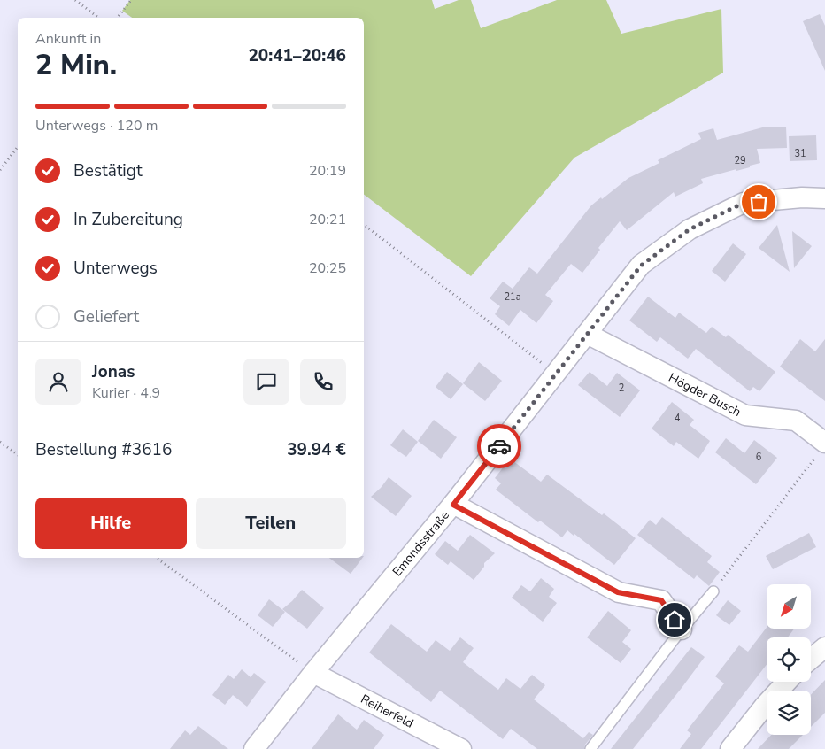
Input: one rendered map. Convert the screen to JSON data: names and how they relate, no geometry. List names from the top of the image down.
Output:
{
  "streets": {
    "street": ["Högder Busch", "Emondsstraße", "Reiherfeld"]
  },
  "crossings": [
    ["Högder Busch", "Emondsstraße"],
    ["Emondsstraße", "Reiherfeld"]
  ],
  "house_numbers": [
    "31",
    "29",
    "21a",
    "2",
    "4",
    "6"
  ],
  "north": "bottom left",
  "page": {
    "heading": ["2 Min.", "Ankunft in", "20:41–20:46"],
    "panel": [
      "Jonas",
      "Kurier · 4.9",
      "Bestellung #3616",
      "39.94 €"
    ],
    "bar": "Unterwegs · 120 m",
    "list": [
      ["Bestätigt", "20:19"],
      ["In Zubereitung", "20:21"],
      ["Unterwegs", "20:25"],
      "Geliefert"
    ],
    "buttons": ["Hilfe", "Teilen"]
  }
}
